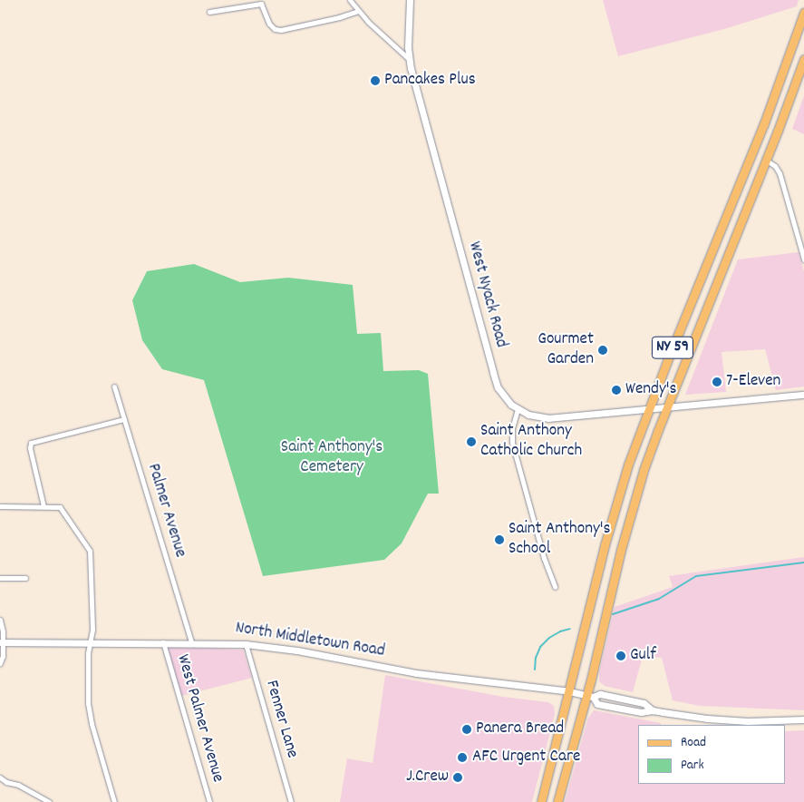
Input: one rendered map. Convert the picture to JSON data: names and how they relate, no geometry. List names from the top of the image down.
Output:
{
  "streets": {
    "main road": ["NY 59"],
    "street": [
      "West Nyack Road",
      "Palmer Avenue",
      "North Middletown Road",
      "West Palmer Avenue",
      "Fenner Lane"
    ]
  },
  "crossings": [
    ["NY 59", "North Middletown Road"],
    ["Palmer Avenue", "North Middletown Road"],
    ["North Middletown Road", "West Palmer Avenue"],
    ["North Middletown Road", "Fenner Lane"]
  ],
  "parks": ["Saint Anthony's Cemetery"],
  "places": [
    "Pancakes Plus",
    "Gourmet Garden",
    "7-Eleven",
    "Wendy's",
    "Saint Anthony Catholic Church",
    "Saint Anthony's School",
    "Gulf",
    "Panera Bread",
    "AFC Urgent Care",
    "J.Crew"
  ],
  "legend": ["Road", "Park"]
}
